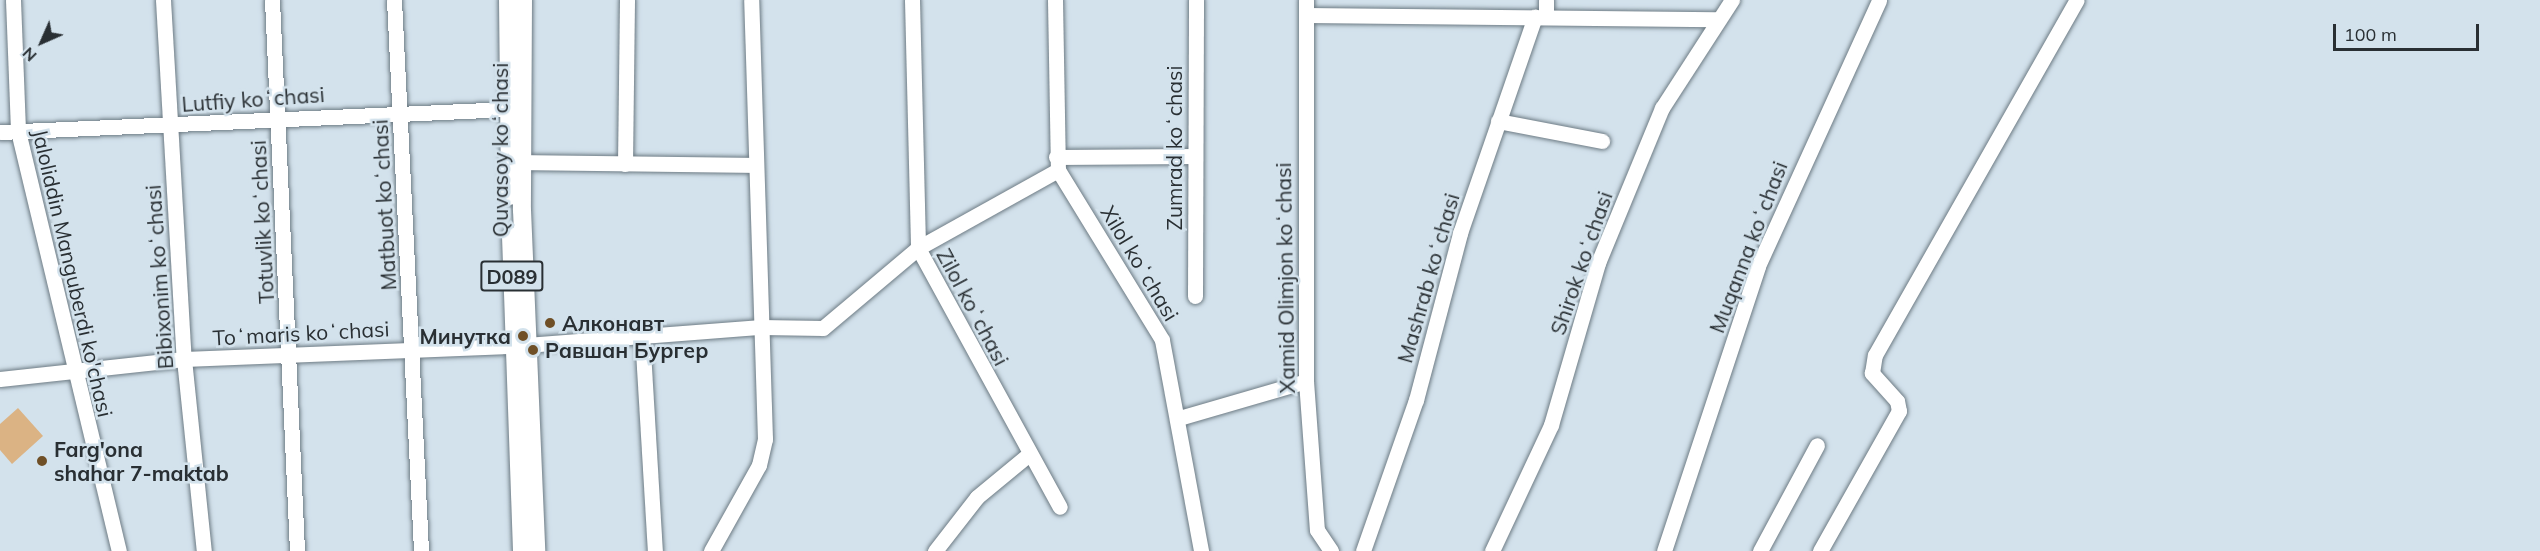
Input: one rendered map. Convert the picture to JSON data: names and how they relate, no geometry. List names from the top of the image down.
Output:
{
  "streets": {
    "main road": ["Quvasoy koʻchasi", "D089"],
    "street": [
      "Lutfiy koʻchasi",
      "Zumrad koʻchasi",
      "Matbuot koʻchasi",
      "Totuvlik koʻchasi",
      "Muqanna koʻchasi",
      "Xilol koʻchasi",
      "Shirok koʻchasi",
      "Jaloliddin Manguberdi ko'chasi",
      "Bibixonim koʻchasi",
      "Xamid Olimjon koʻchasi",
      "Mashrab koʻchasi",
      "Zilol koʻchasi",
      "Toʻmaris koʻchasi"
    ]
  },
  "crossings": [
    ["Lutfiy koʻchasi", "Quvasoy koʻchasi"],
    ["Lutfiy koʻchasi", "Matbuot koʻchasi"],
    ["Lutfiy koʻchasi", "Totuvlik koʻchasi"],
    ["Lutfiy koʻchasi", "Jaloliddin Manguberdi ko'chasi"],
    ["Lutfiy koʻchasi", "Bibixonim koʻchasi"],
    ["Quvasoy koʻchasi", "Toʻmaris koʻchasi"],
    ["Matbuot koʻchasi", "Toʻmaris koʻchasi"],
    ["Totuvlik koʻchasi", "Toʻmaris koʻchasi"],
    ["Xilol koʻchasi", "Toʻmaris koʻchasi"],
    ["Jaloliddin Manguberdi ko'chasi", "Toʻmaris koʻchasi"],
    ["Bibixonim koʻchasi", "Toʻmaris koʻchasi"],
    ["Zilol koʻchasi", "Toʻmaris koʻchasi"]
  ],
  "places": [
    "Алконавт",
    "Минутка",
    "Равшан Бургер",
    "Farg'ona shahar 7-maktab"
  ],
  "scale_bar": "100 m",
  "north": "bottom left"
}
